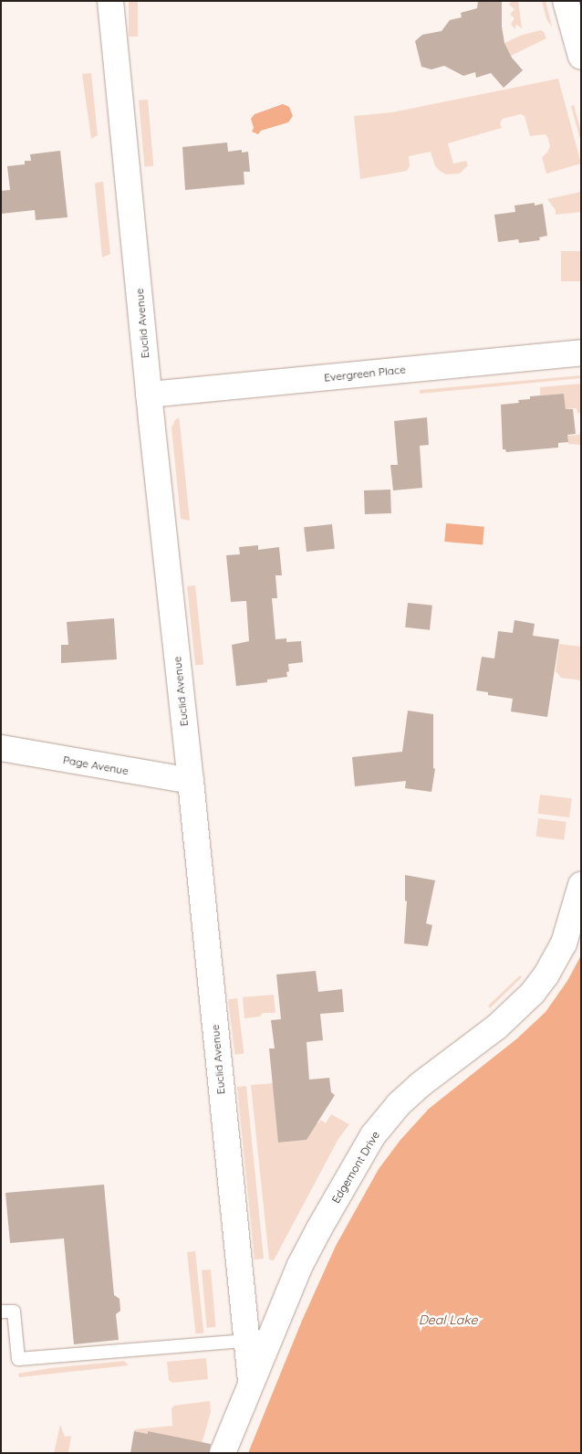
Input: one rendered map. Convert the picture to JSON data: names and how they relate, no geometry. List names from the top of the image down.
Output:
{
  "streets": {
    "street": [
      "Euclid Avenue",
      "Evergreen Place",
      "Page Avenue",
      "Edgemont Drive"
    ]
  },
  "crossings": [
    ["Euclid Avenue", "Evergreen Place"],
    ["Euclid Avenue", "Page Avenue"],
    ["Euclid Avenue", "Edgemont Drive"]
  ],
  "water": ["Deal Lake"]
}
